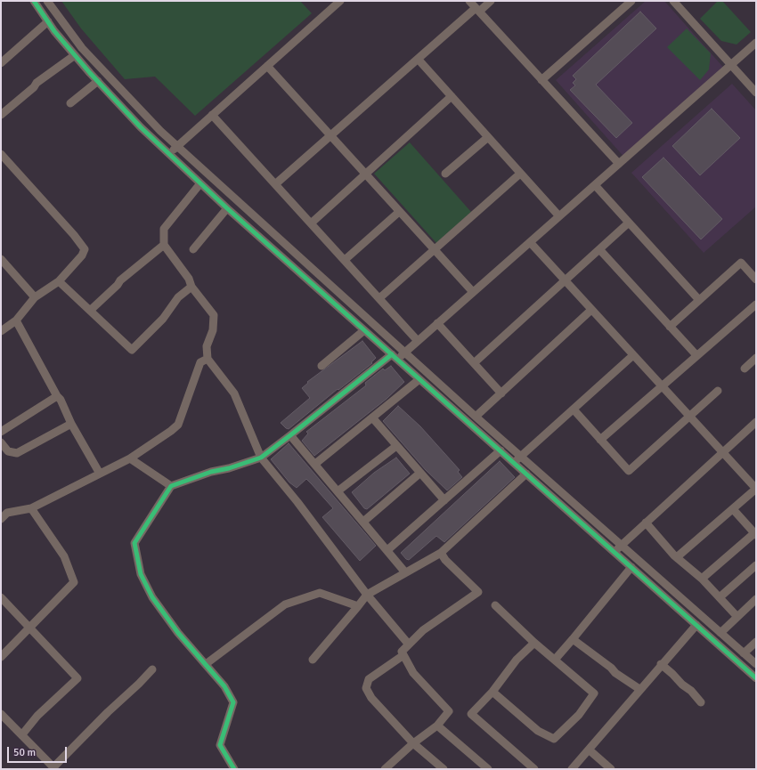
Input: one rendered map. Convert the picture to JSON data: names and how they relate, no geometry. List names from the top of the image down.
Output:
{
  "scale_bar": "50 m"
}
